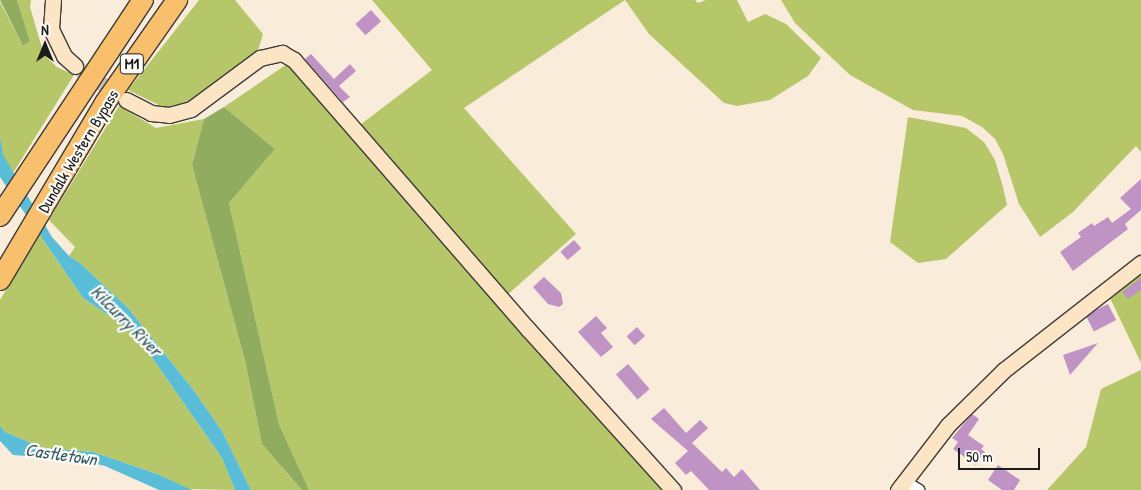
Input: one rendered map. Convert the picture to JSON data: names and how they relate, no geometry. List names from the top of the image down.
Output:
{
  "streets": {
    "highway": ["M1", "Dundalk Western Bypass"]
  },
  "water": ["Kilcurry River", "Castletown"],
  "scale_bar": "50 m",
  "north": "top"
}
